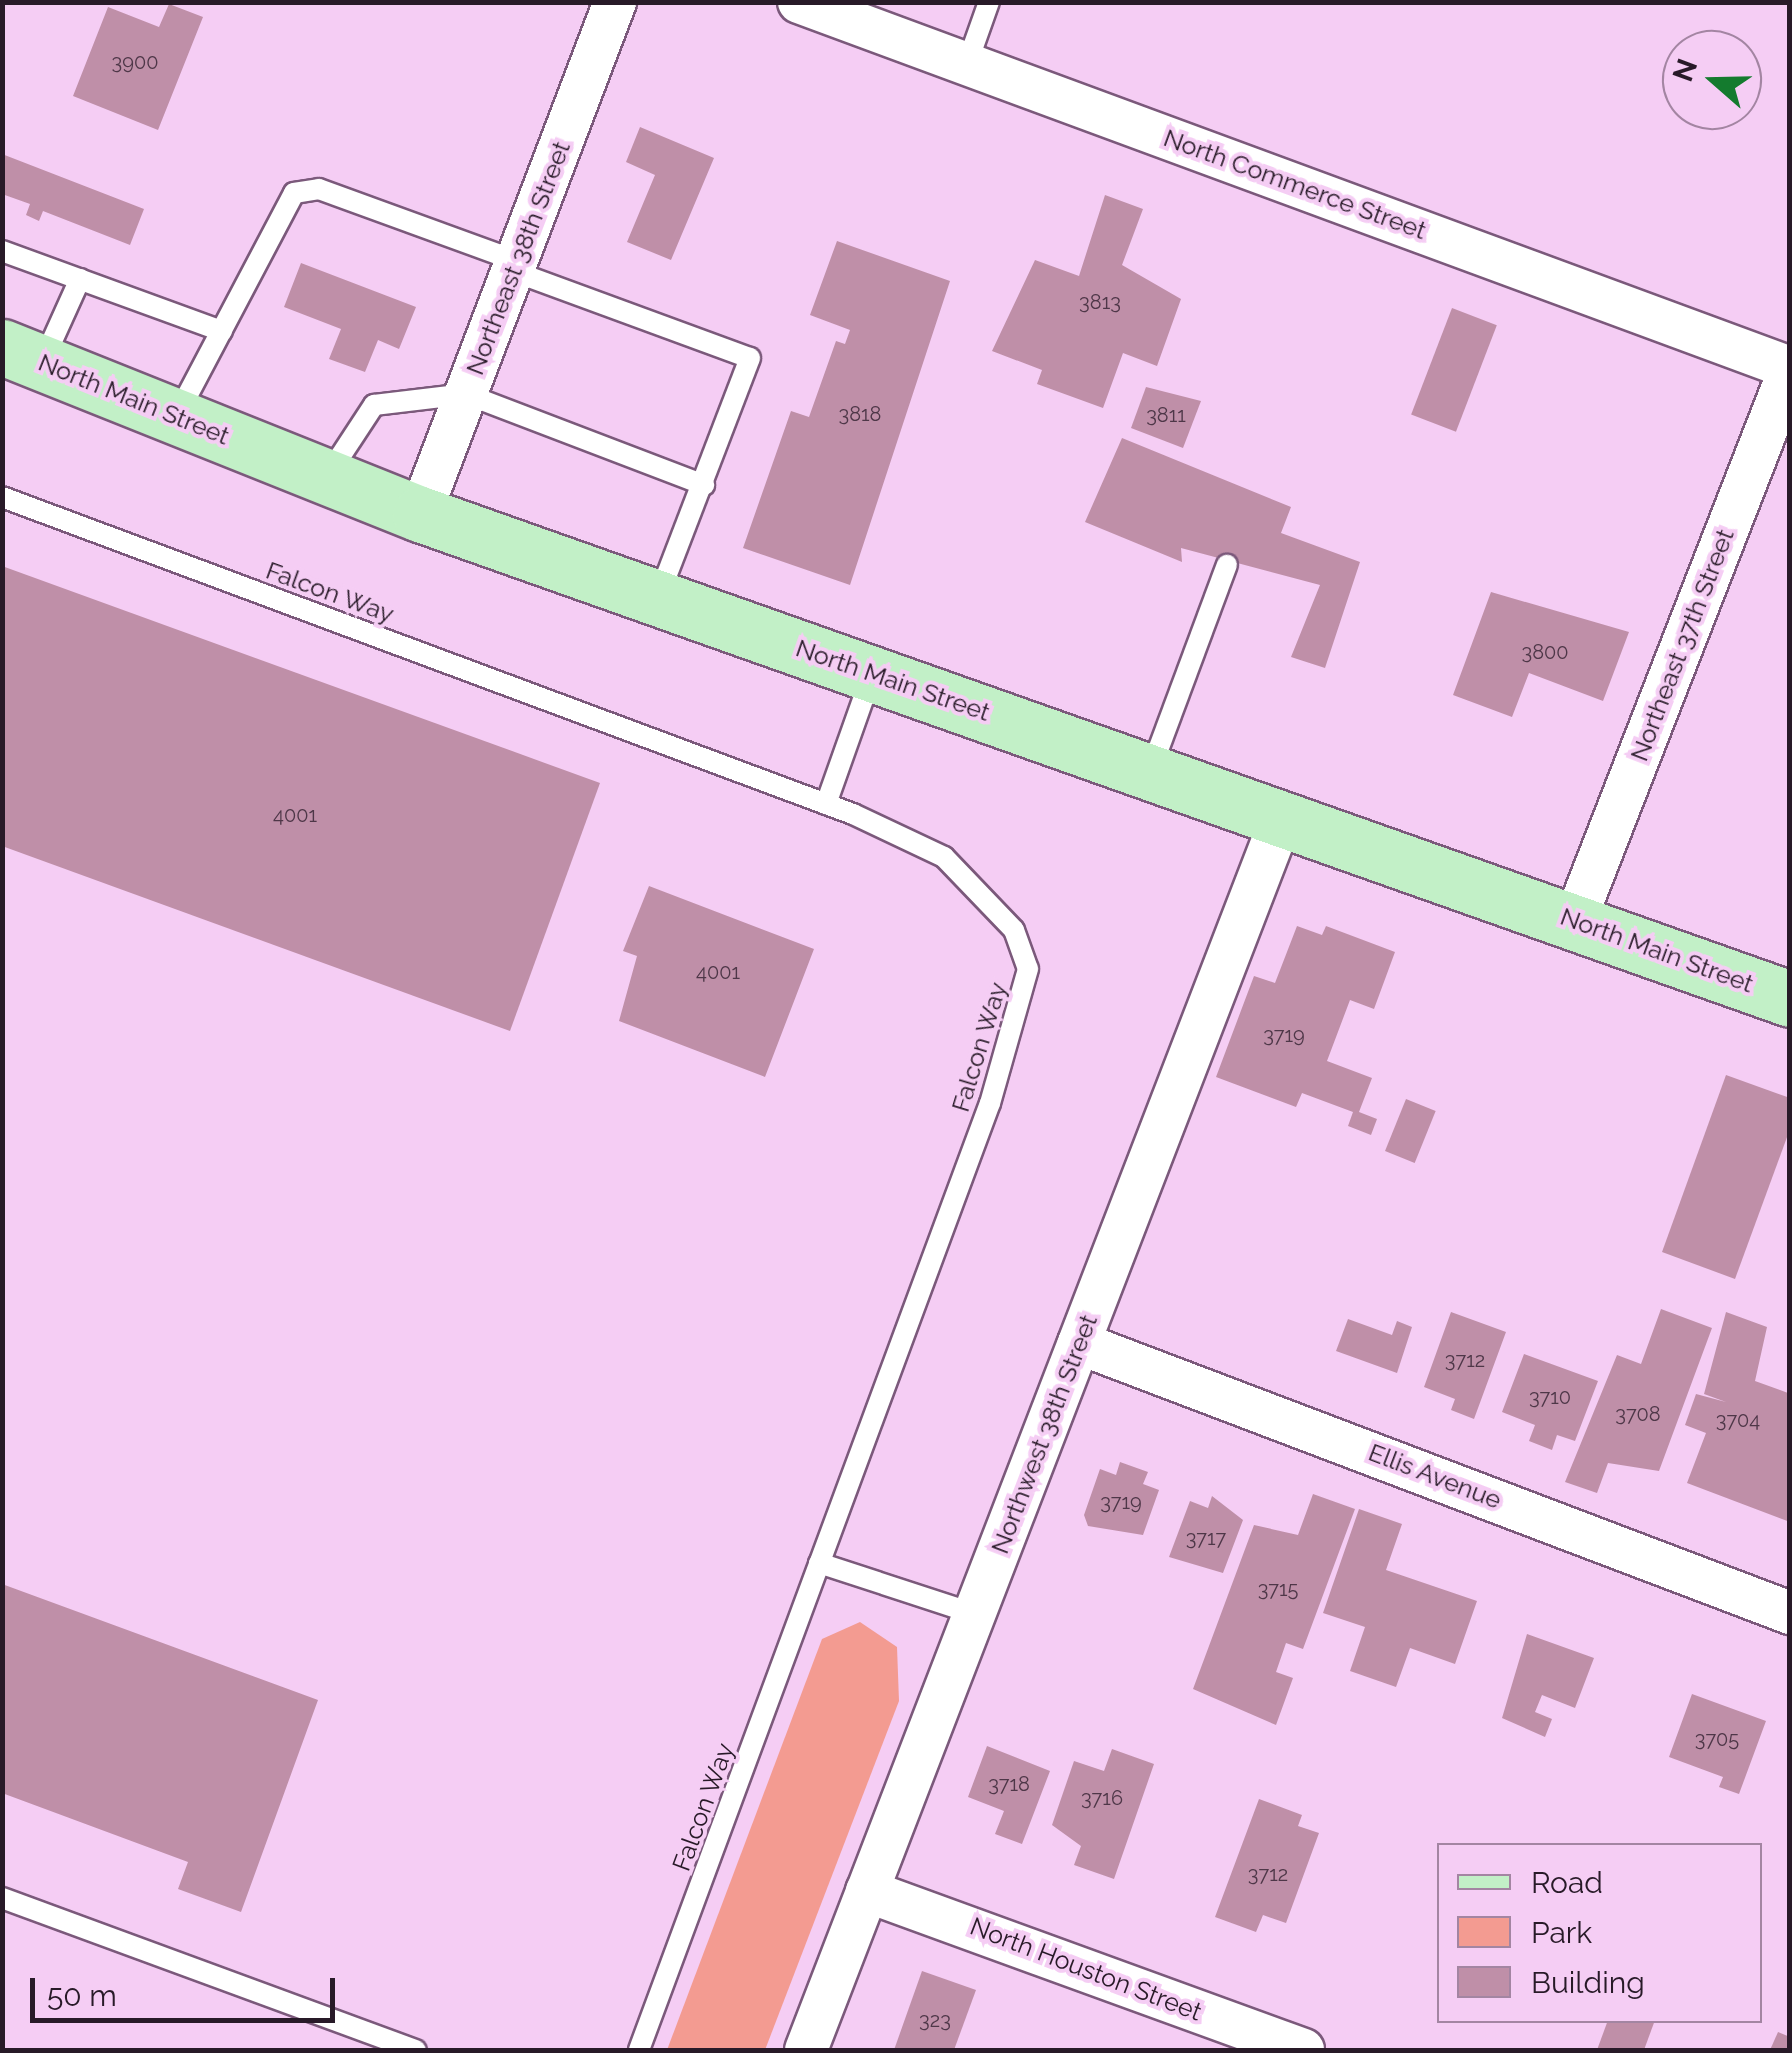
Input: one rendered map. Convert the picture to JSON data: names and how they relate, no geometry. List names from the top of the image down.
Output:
{
  "streets": {
    "main road": ["North Main Street"],
    "street": [
      "North Commerce Street",
      "Northeast 38th Street",
      "Northeast 37th Street",
      "Northwest 38th Street",
      "Ellis Avenue",
      "North Houston Street"
    ],
    "lane": ["Falcon Way"]
  },
  "crossings": [
    ["North Commerce Street", "Northeast 37th Street"],
    ["Northeast 38th Street", "North Main Street"],
    ["North Main Street", "Northeast 37th Street"],
    ["North Main Street", "Northwest 38th Street"],
    ["Northwest 38th Street", "Ellis Avenue"],
    ["Northwest 38th Street", "North Houston Street"]
  ],
  "house_numbers": [
    "3900",
    "3813",
    "3818",
    "3811",
    "3800",
    "4001",
    "4001",
    "3719",
    "3712",
    "3710",
    "3708",
    "3704",
    "3719",
    "3717",
    "3715",
    "3705",
    "3718",
    "3716",
    "3712",
    "323"
  ],
  "legend": ["Road", "Park", "Building"],
  "scale_bar": "50 m",
  "north": "left"
}
